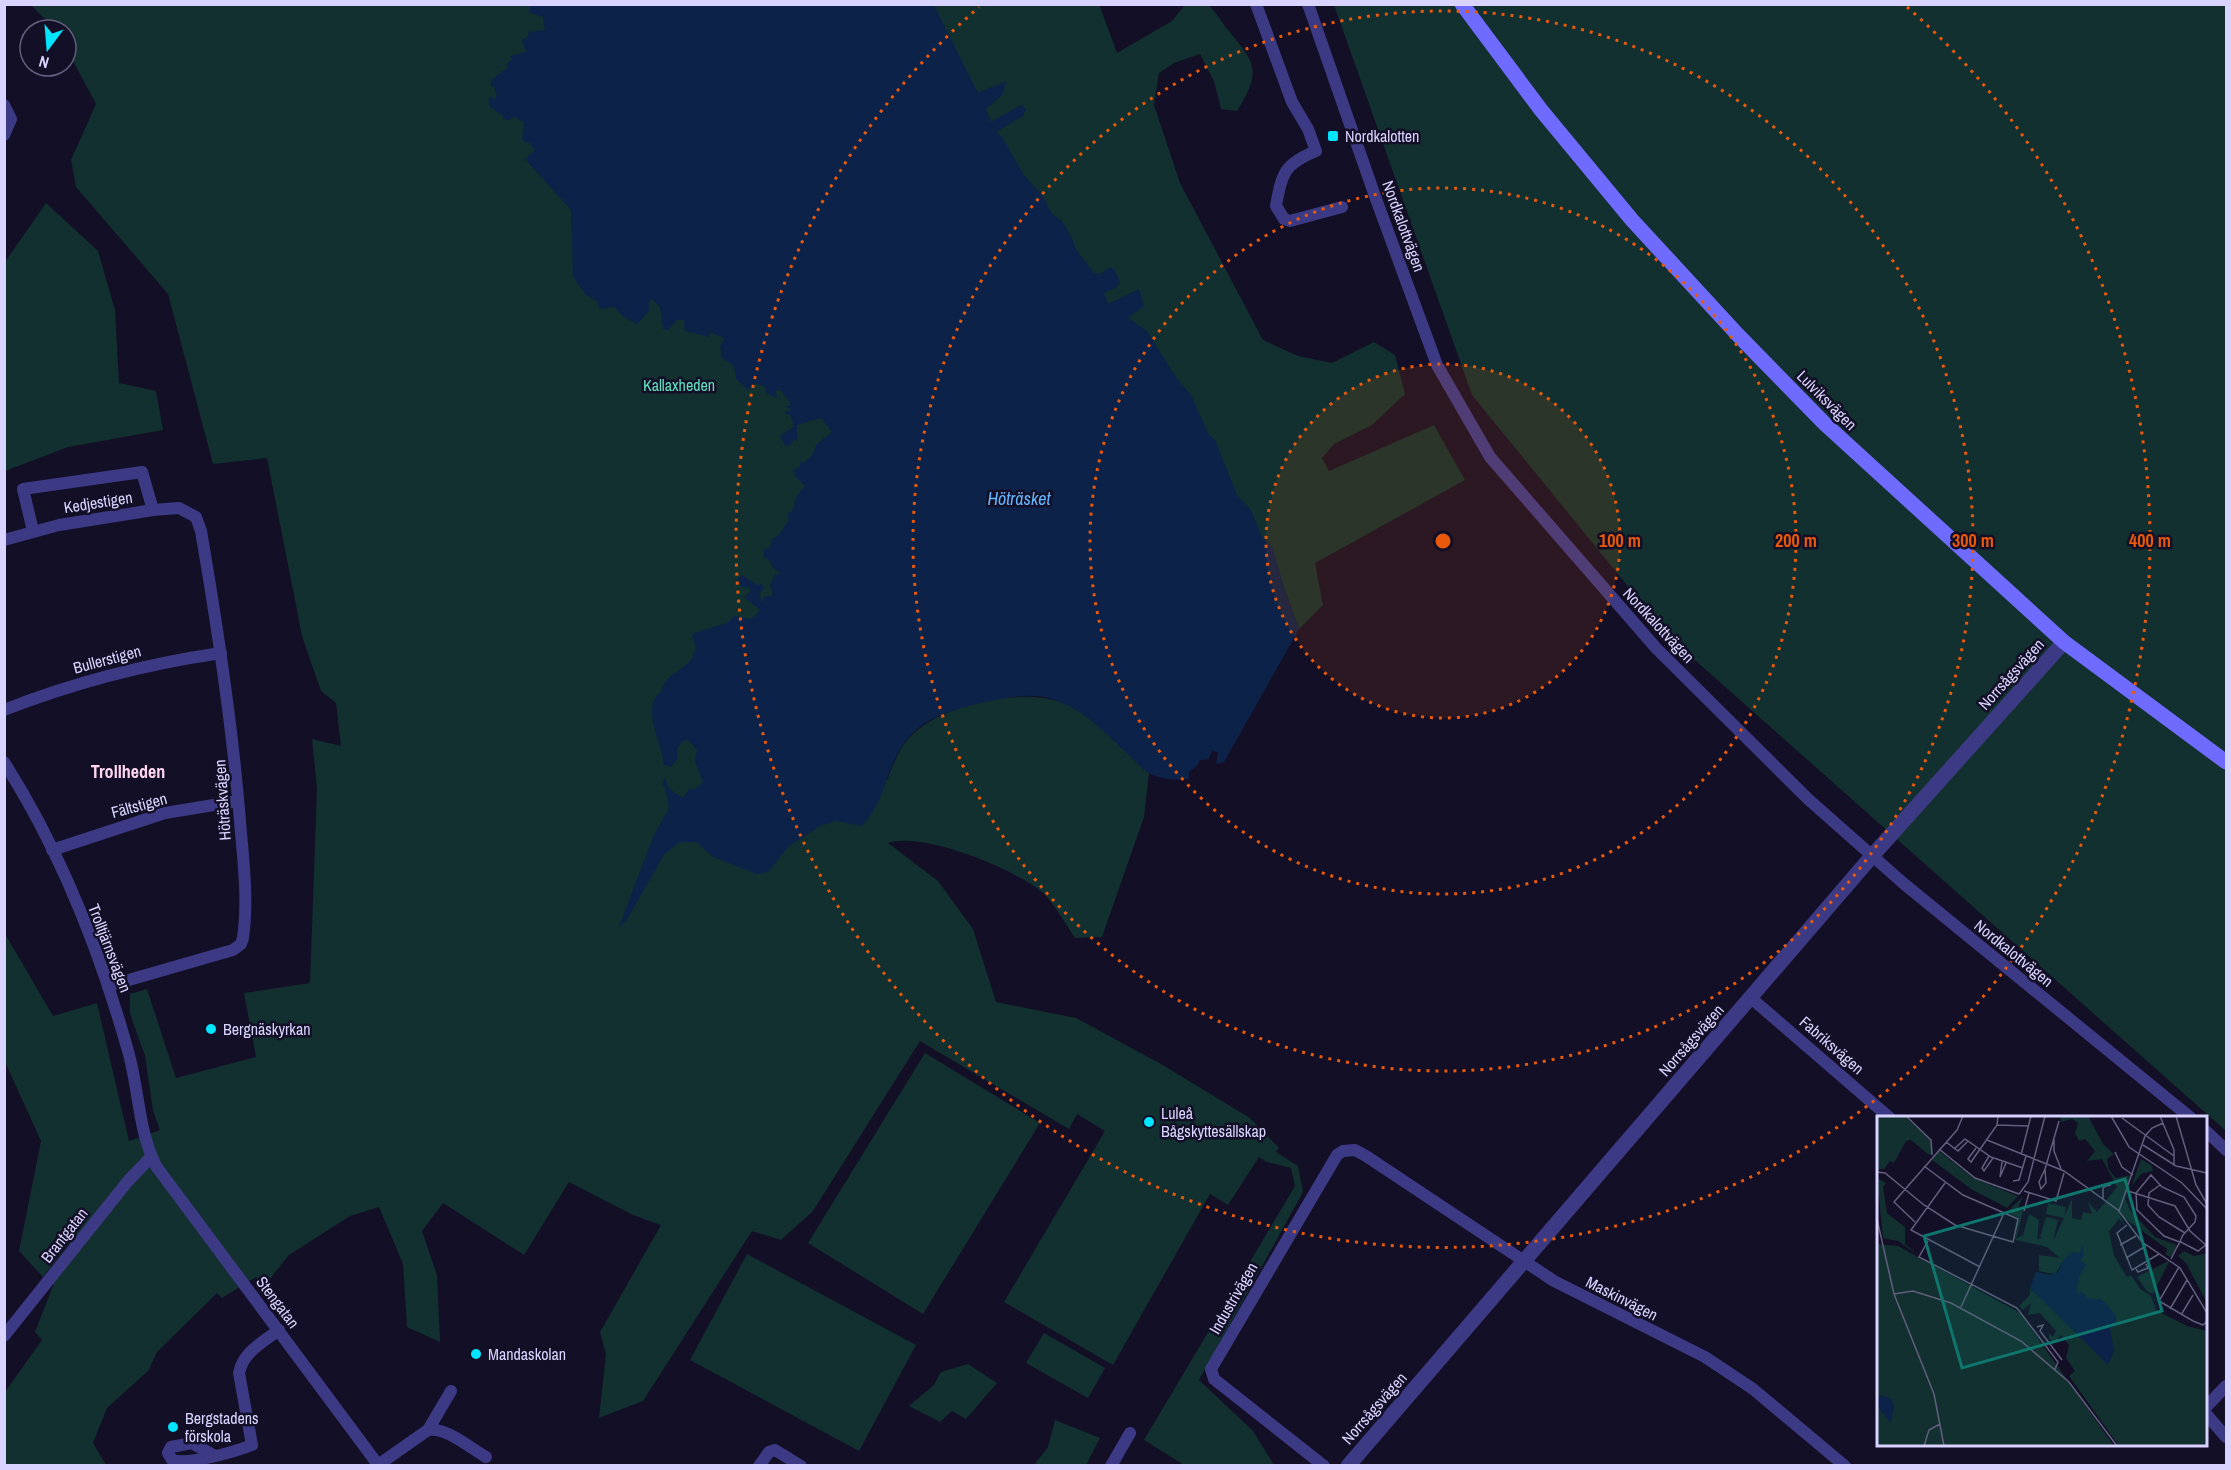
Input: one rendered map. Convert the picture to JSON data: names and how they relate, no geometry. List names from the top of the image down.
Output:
{
  "streets": {
    "main road": ["Lulviksvägen"],
    "street": [
      "Nordkalottvägen",
      "Kedjestigen",
      "Bullerstigen",
      "Norrsågsvägen",
      "Höträskvägen",
      "Fältstigen",
      "Trolltjärnsvägen",
      "Fabriksvägen",
      "Brantgatan",
      "Industrivägen",
      "Maskinvägen",
      "Stengatan"
    ]
  },
  "crossings": [
    ["Nordkalottvägen", "Norrsågsvägen"],
    ["Lulviksvägen", "Norrsågsvägen"],
    ["Kedjestigen", "Höträskvägen"],
    ["Bullerstigen", "Höträskvägen"],
    ["Norrsågsvägen", "Fabriksvägen"],
    ["Norrsågsvägen", "Maskinvägen"],
    ["Höträskvägen", "Fältstigen"],
    ["Höträskvägen", "Trolltjärnsvägen"],
    ["Fältstigen", "Trolltjärnsvägen"],
    ["Trolltjärnsvägen", "Brantgatan"],
    ["Trolltjärnsvägen", "Stengatan"],
    ["Brantgatan", "Stengatan"],
    ["Industrivägen", "Maskinvägen"]
  ],
  "districts": ["Trollheden"],
  "water": ["Höträsket"],
  "parks": ["Kallaxheden"],
  "places": {
    "transit": ["Nordkalotten"],
    "other": [
      "Bergnäskyrkan",
      "Luleå Bågskyttesällskap",
      "Mandaskolan",
      "Bergstadens förskola"
    ]
  },
  "north": "bottom",
  "rings": [
    "100 m",
    "200 m",
    "300 m",
    "400 m"
  ]
}
